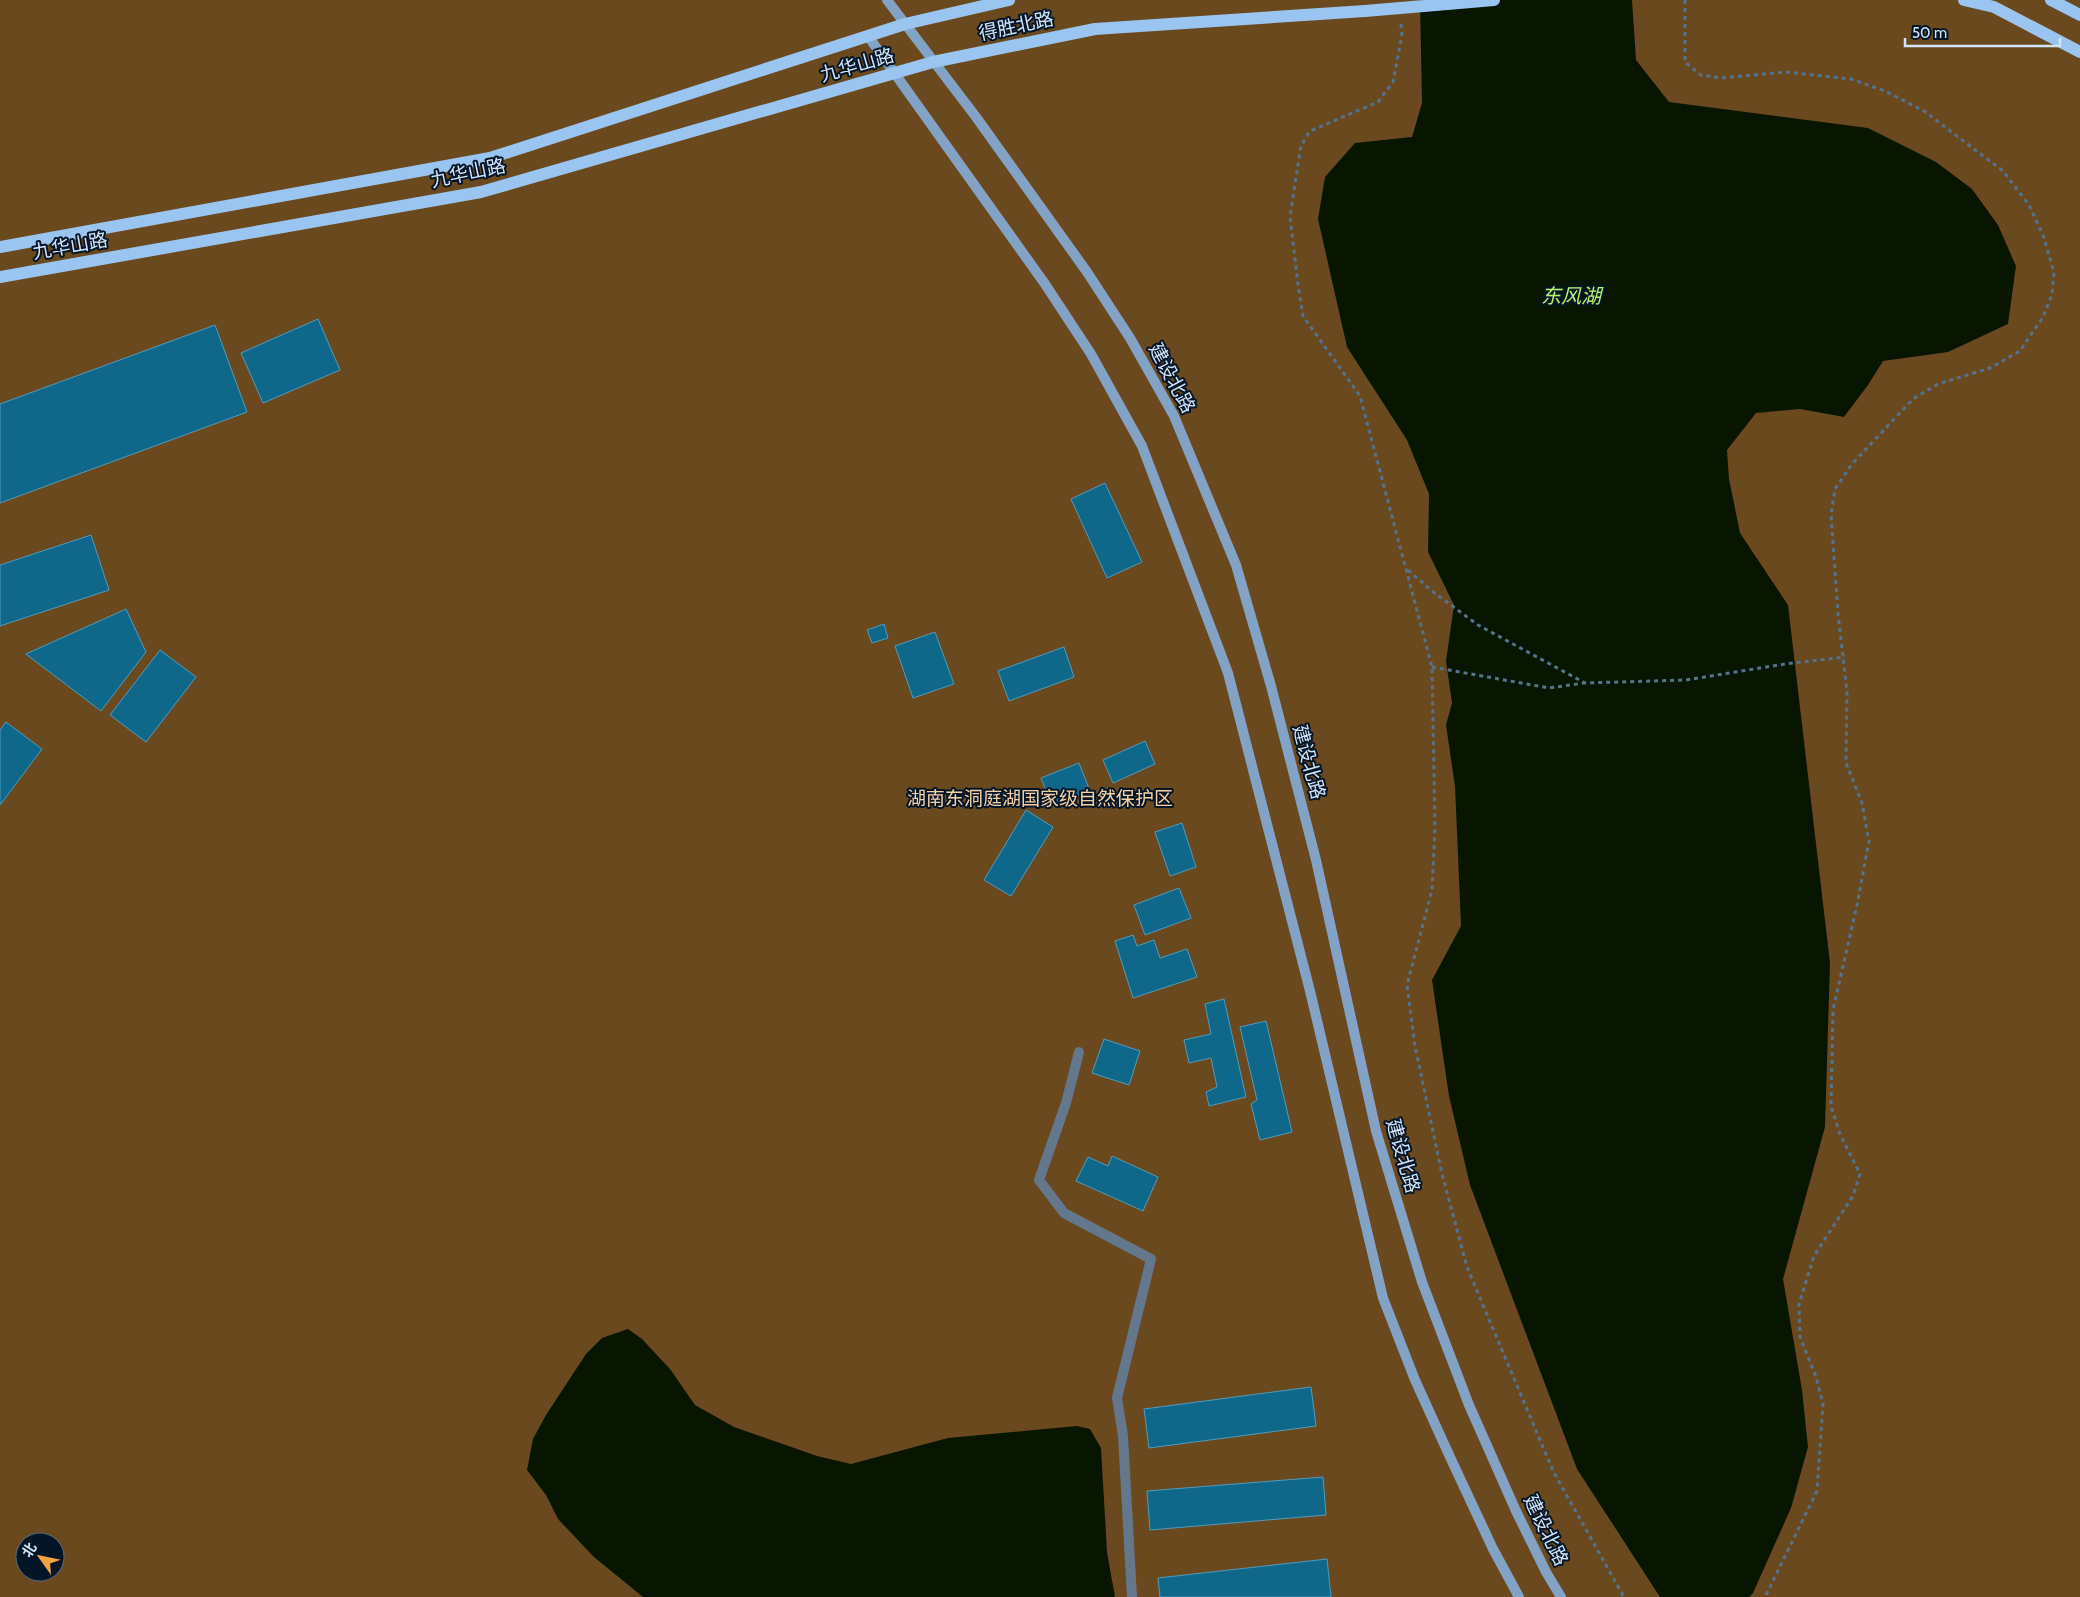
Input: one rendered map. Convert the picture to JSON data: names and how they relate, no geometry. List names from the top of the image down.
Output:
{
  "streets": {
    "main road": ["得胜北路", "九华山路", "建设北路"]
  },
  "crossings": [
    ["得胜北路", "九华山路"],
    ["得胜北路", "建设北路"],
    ["九华山路", "建设北路"]
  ],
  "water": ["东风湖"],
  "parks": ["湖南东洞庭湖国家级自然保护区"],
  "scale_bar": "50 m",
  "north": "top left"
}
